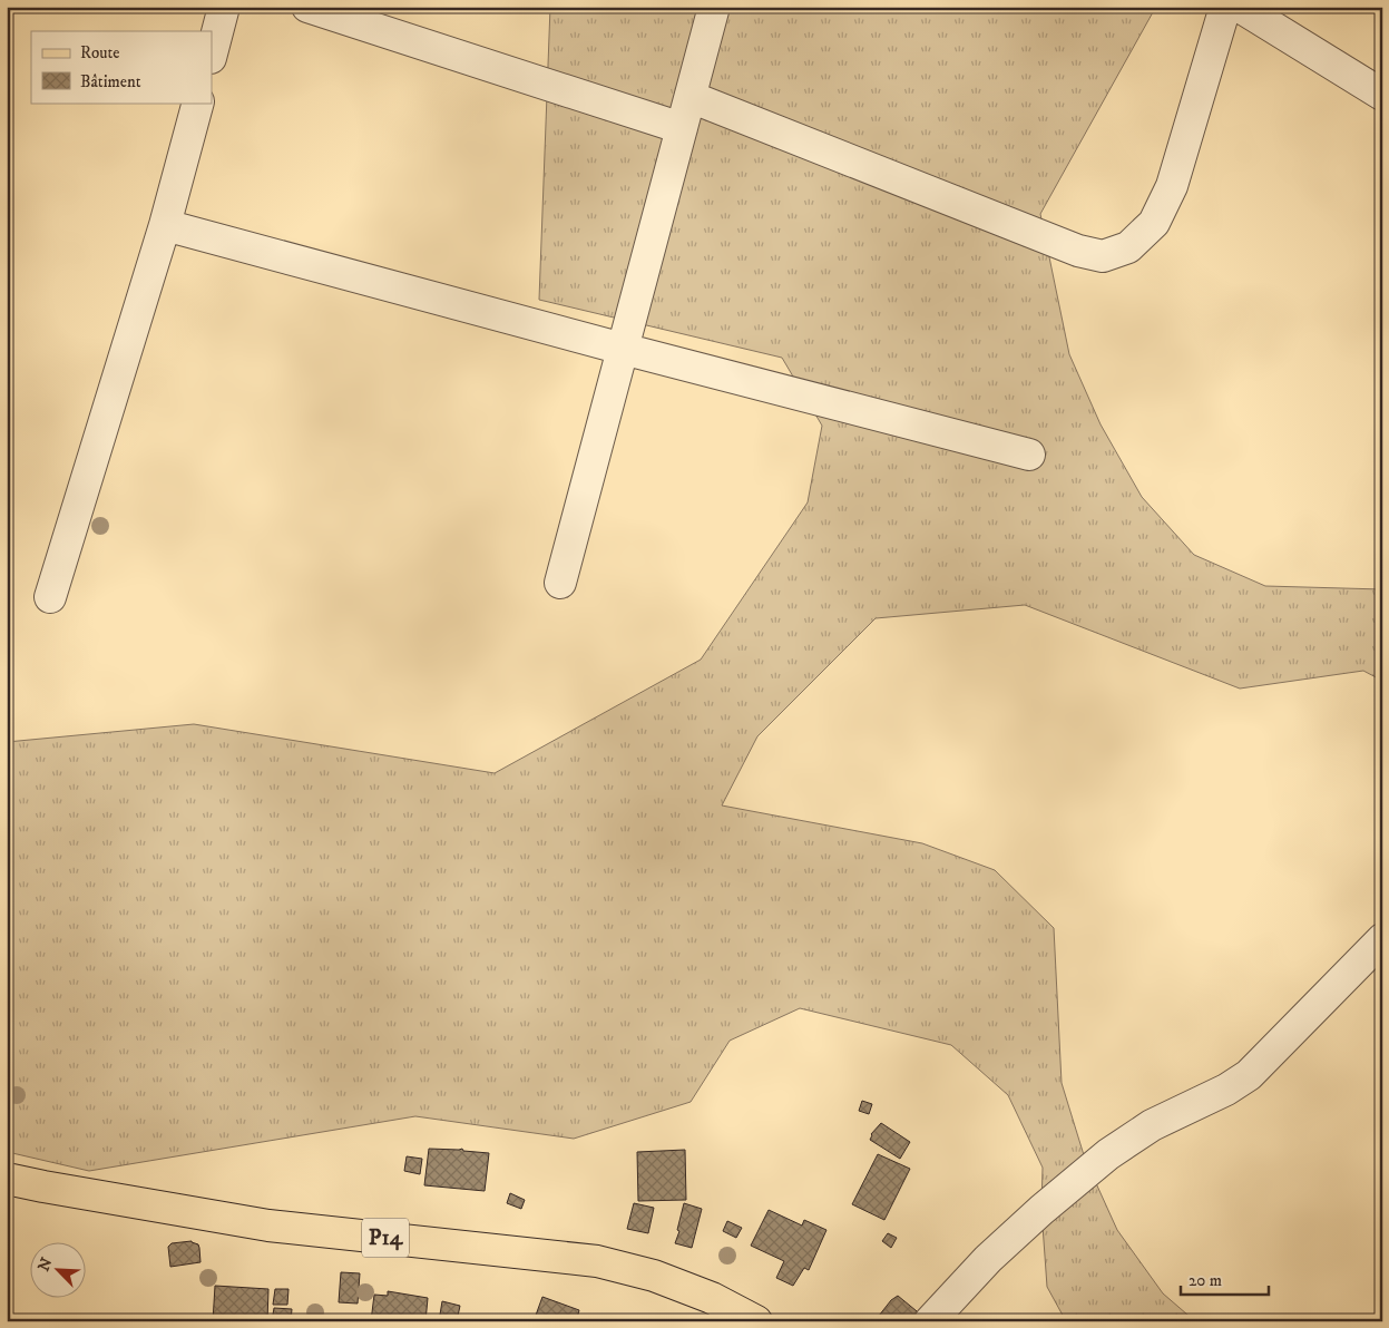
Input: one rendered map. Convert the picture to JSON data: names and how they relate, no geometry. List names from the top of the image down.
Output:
{
  "streets": {
    "main road": ["P14"]
  },
  "legend": ["Route", "Bâtiment"],
  "scale_bar": "20 m",
  "north": "top left"
}
